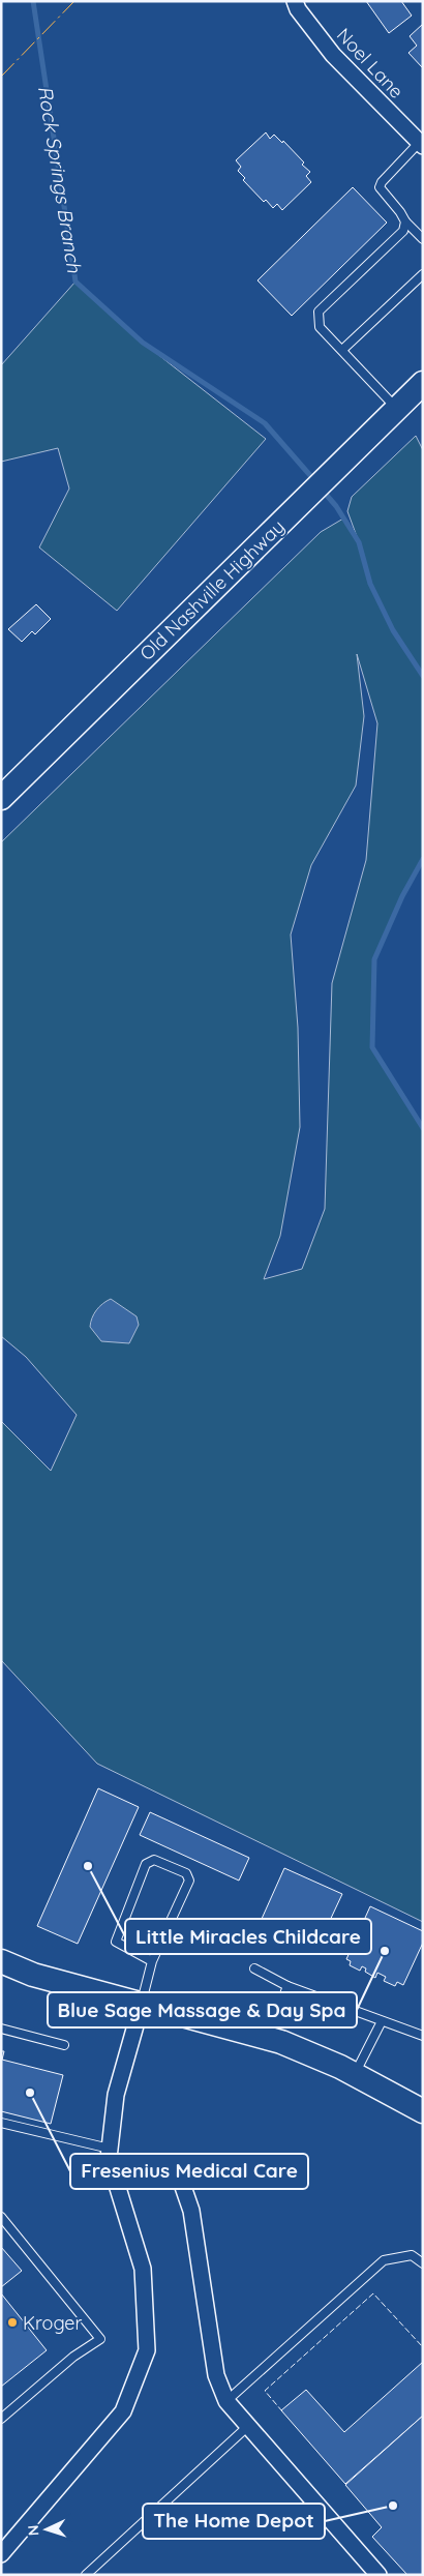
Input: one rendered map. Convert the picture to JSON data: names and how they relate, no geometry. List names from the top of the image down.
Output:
{
  "streets": {
    "main road": ["Old Nashville Highway"],
    "street": ["Noel Lane"]
  },
  "water": ["Rock Springs Branch"],
  "places": [
    "Little Miracles Childcare",
    "Blue Sage Massage & Day Spa",
    "Fresenius Medical Care",
    "Kroger",
    "The Home Depot"
  ],
  "north": "left"
}
